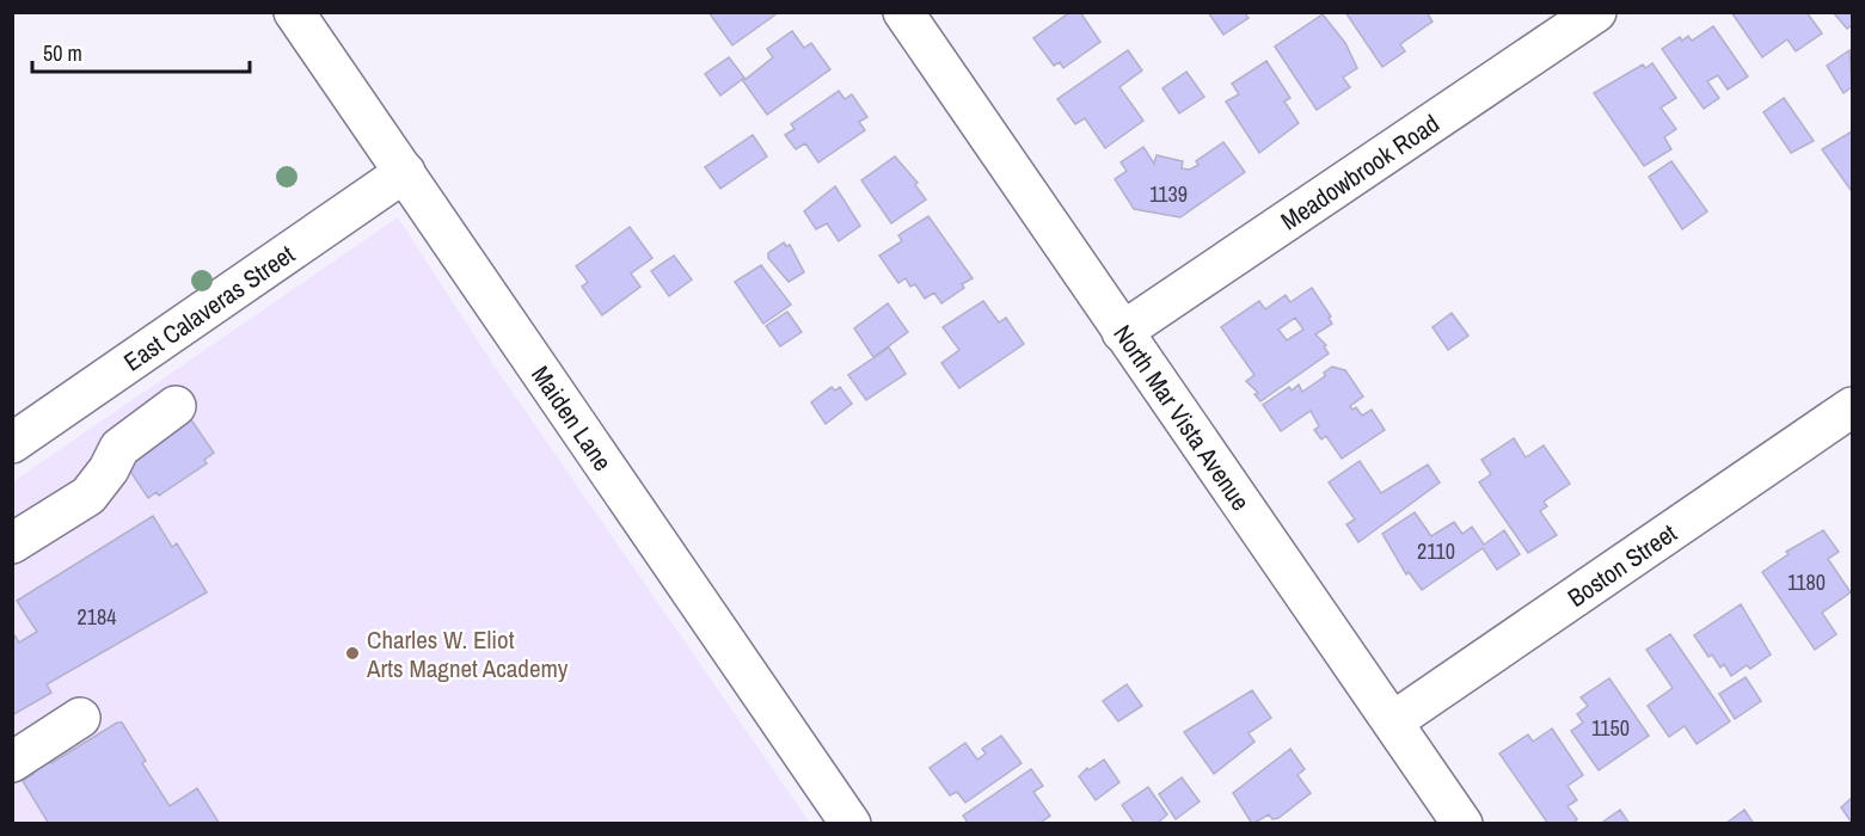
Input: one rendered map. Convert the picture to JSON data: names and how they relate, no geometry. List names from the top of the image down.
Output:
{
  "streets": {
    "street": [
      "Meadowbrook Road",
      "East Calaveras Street",
      "Maiden Lane",
      "North Mar Vista Avenue",
      "Boston Street"
    ]
  },
  "crossings": [
    ["Meadowbrook Road", "North Mar Vista Avenue"],
    ["East Calaveras Street", "Maiden Lane"],
    ["North Mar Vista Avenue", "Boston Street"]
  ],
  "places": ["Charles W. Eliot Arts Magnet Academy"],
  "house_numbers": [
    "1139",
    "2110",
    "1180",
    "2184",
    "1150"
  ],
  "scale_bar": "50 m"
}
